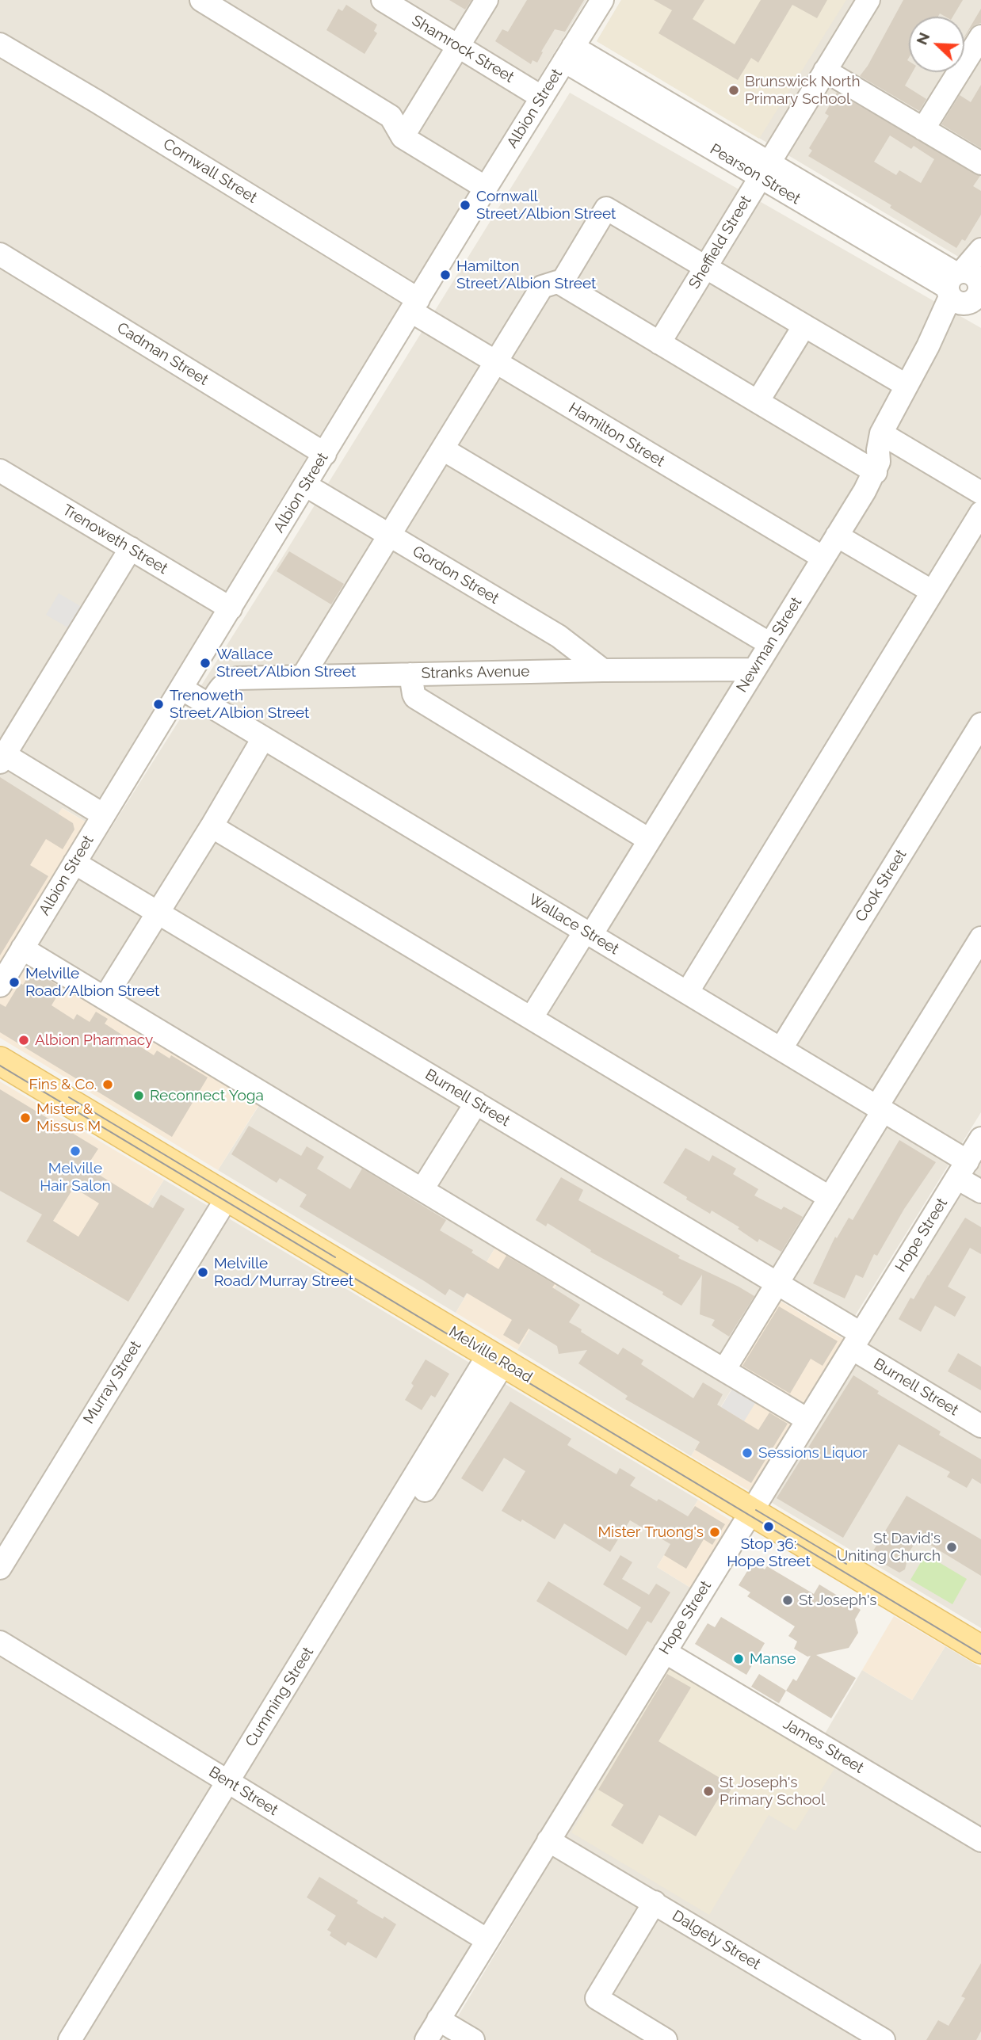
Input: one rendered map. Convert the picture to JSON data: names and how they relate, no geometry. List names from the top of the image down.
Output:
{
  "streets": {
    "main road": ["Melville Road"],
    "street": [
      "Shamrock Street",
      "Albion Street",
      "Cornwall Street",
      "Pearson Street",
      "Sheffield Street",
      "Cadman Street",
      "Hamilton Street",
      "Trenoweth Street",
      "Gordon Street",
      "Newman Street",
      "Stranks Avenue",
      "Cook Street",
      "Wallace Street",
      "Burnell Street",
      "Hope Street",
      "Murray Street",
      "Cumming Street",
      "James Street",
      "Bent Street",
      "Dalgety Street"
    ]
  },
  "crossings": [
    ["Shamrock Street", "Albion Street"],
    ["Albion Street", "Cornwall Street"],
    ["Albion Street", "Pearson Street"],
    ["Albion Street", "Cadman Street"],
    ["Albion Street", "Hamilton Street"],
    ["Albion Street", "Trenoweth Street"],
    ["Albion Street", "Gordon Street"],
    ["Albion Street", "Wallace Street"],
    ["Albion Street", "Burnell Street"],
    ["Cornwall Street", "Hamilton Street"],
    ["Pearson Street", "Sheffield Street"],
    ["Pearson Street", "Newman Street"],
    ["Hamilton Street", "Newman Street"],
    ["Gordon Street", "Stranks Avenue"],
    ["Newman Street", "Stranks Avenue"],
    ["Newman Street", "Wallace Street"],
    ["Stranks Avenue", "Wallace Street"],
    ["Cook Street", "Wallace Street"],
    ["Wallace Street", "Hope Street"],
    ["Burnell Street", "Hope Street"],
    ["Hope Street", "Melville Road"],
    ["Hope Street", "James Street"],
    ["Hope Street", "Bent Street"],
    ["Hope Street", "Dalgety Street"],
    ["Melville Road", "Murray Street"],
    ["Melville Road", "Cumming Street"],
    ["Cumming Street", "Bent Street"]
  ],
  "places": [
    "Brunswick North Primary School",
    "Cornwall Street/Albion Street",
    "Hamilton Street/Albion Street",
    "Wallace Street/Albion Street",
    "Trenoweth Street/Albion Street",
    "Melville Road/Albion Street",
    "Albion Pharmacy",
    "Fins & Co.",
    "Reconnect Yoga",
    "Mister & Missus M",
    "Melville Hair Salon",
    "Melville Road/Murray Street",
    "Sessions Liquor",
    "Stop 36: Hope Street",
    "Mister Truong's",
    "St David's Uniting Church",
    "St Joseph's",
    "Manse",
    "St Joseph's Primary School"
  ],
  "north": "top left"
}
